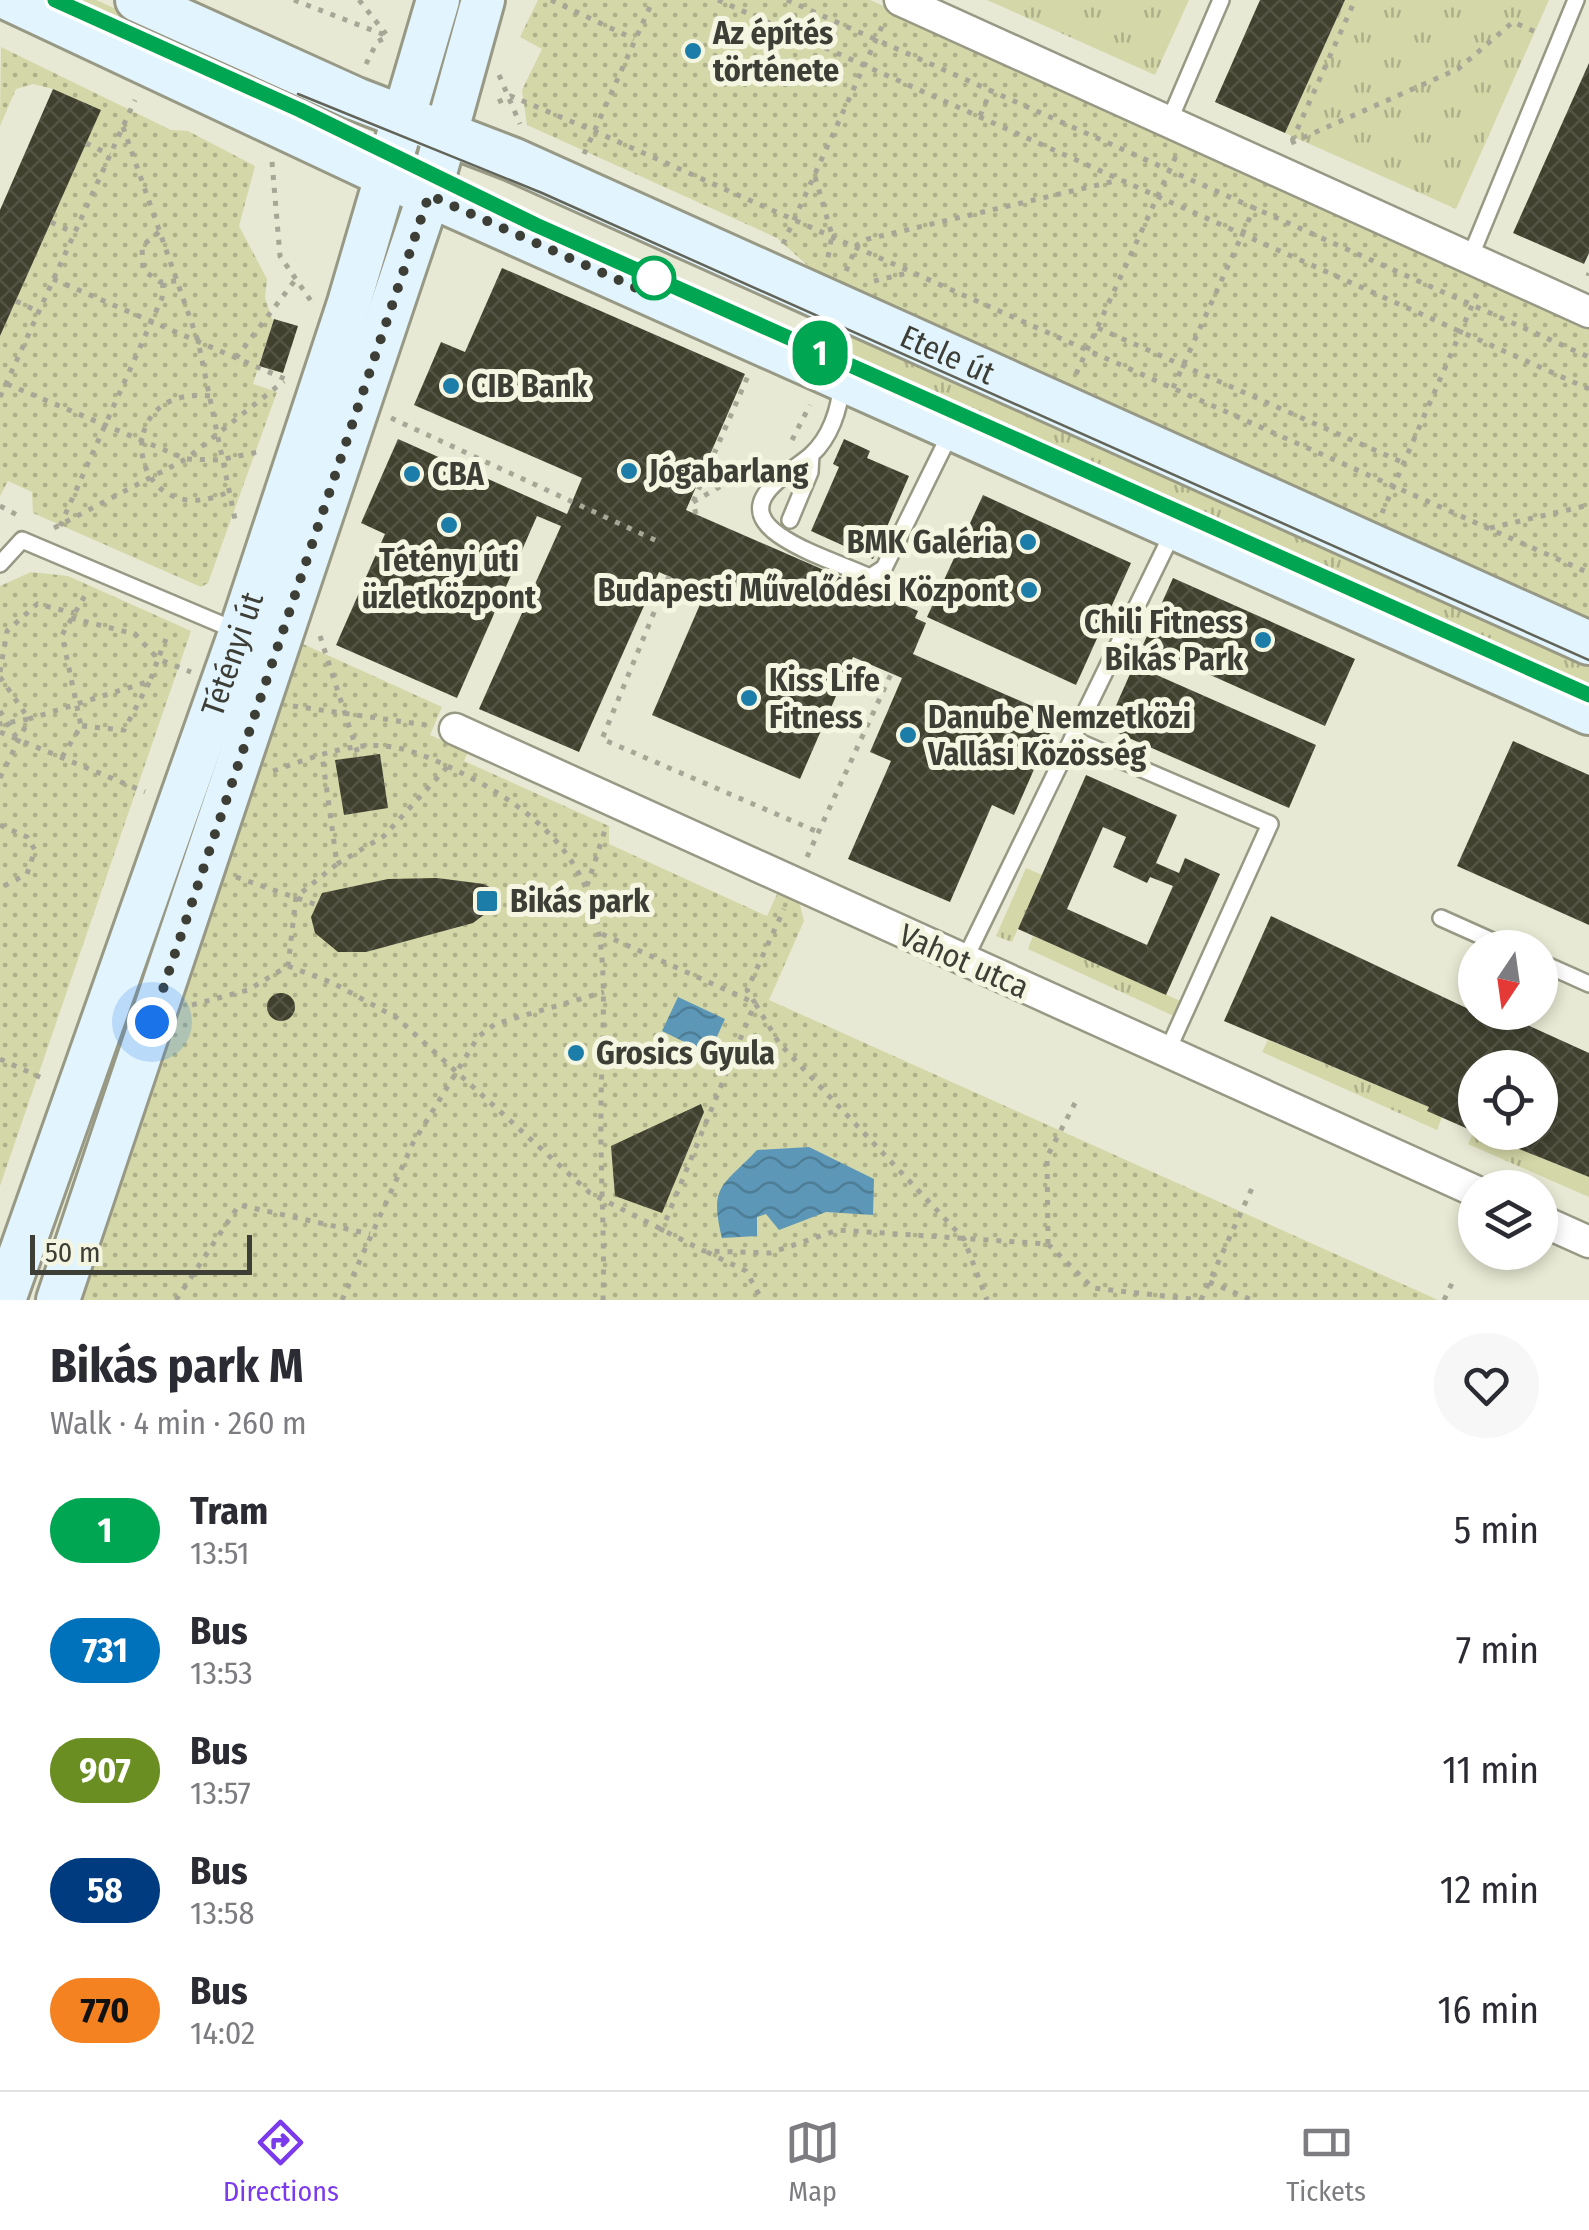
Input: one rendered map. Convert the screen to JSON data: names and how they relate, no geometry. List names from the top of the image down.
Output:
{
  "streets": {
    "main road": ["Etele út", "Tétényi út"],
    "street": ["Vahot utca"]
  },
  "crossings": [
    ["Etele út", "Tétényi út"]
  ],
  "places": {
    "other": [
      "Az építés története",
      "CIB Bank",
      "Jógabarlang",
      "CBA",
      "Tétényi úti üzletközpont",
      "BMK Galéria",
      "Budapesti Művelődési Központ",
      "Chili Fitness Bikás Park",
      "Kiss Life Fitness",
      "Danube Nemzetközi Vallási Közösség",
      "Grosics Gyula"
    ],
    "transit": ["Bikás park"]
  },
  "lines": ["tram line 1"],
  "scale_bar": "50 m",
  "north": "bottom",
  "page": {
    "on_map": "1",
    "scale": "50 m",
    "heading": ["Bikás park M", "Walk · 4 min · 260 m"],
    "list": [
      {
        "mark": "1",
        "name": "Tram",
        "note": "13:51",
        "value": "5 min"
      },
      {
        "mark": "731",
        "name": "Bus",
        "note": "13:53",
        "value": "7 min"
      },
      {
        "mark": "907",
        "name": "Bus",
        "note": "13:57",
        "value": "11 min"
      },
      {
        "mark": "58",
        "name": "Bus",
        "note": "13:58",
        "value": "12 min"
      },
      {
        "mark": "770",
        "name": "Bus",
        "note": "14:02",
        "value": "16 min"
      }
    ],
    "tabs": ["Directions", "Map", "Tickets"]
  }
}
